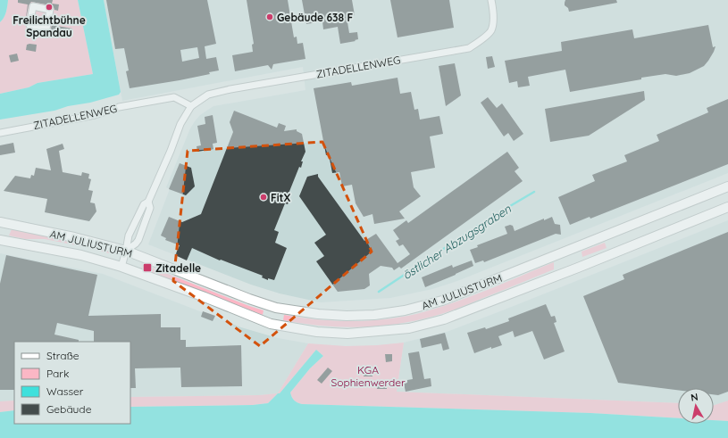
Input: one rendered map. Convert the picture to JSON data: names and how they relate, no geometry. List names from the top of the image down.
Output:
{
  "streets": {
    "main road": ["AM JULIUSTURM"],
    "street": ["ZITADELLENWEG"]
  },
  "crossings": [
    ["ZITADELLENWEG", "AM JULIUSTURM"]
  ],
  "water": ["östlicher Abzugsgraben"],
  "parks": ["KGA Sophienwerder"],
  "places": {
    "other": ["Freilichtbühne Spandau", "Gebäude 638 F", "FitX"],
    "transit": ["Zitadelle"]
  },
  "legend": [
    "Straße",
    "Park",
    "Wasser",
    "Gebäude"
  ],
  "north": "top"
}
